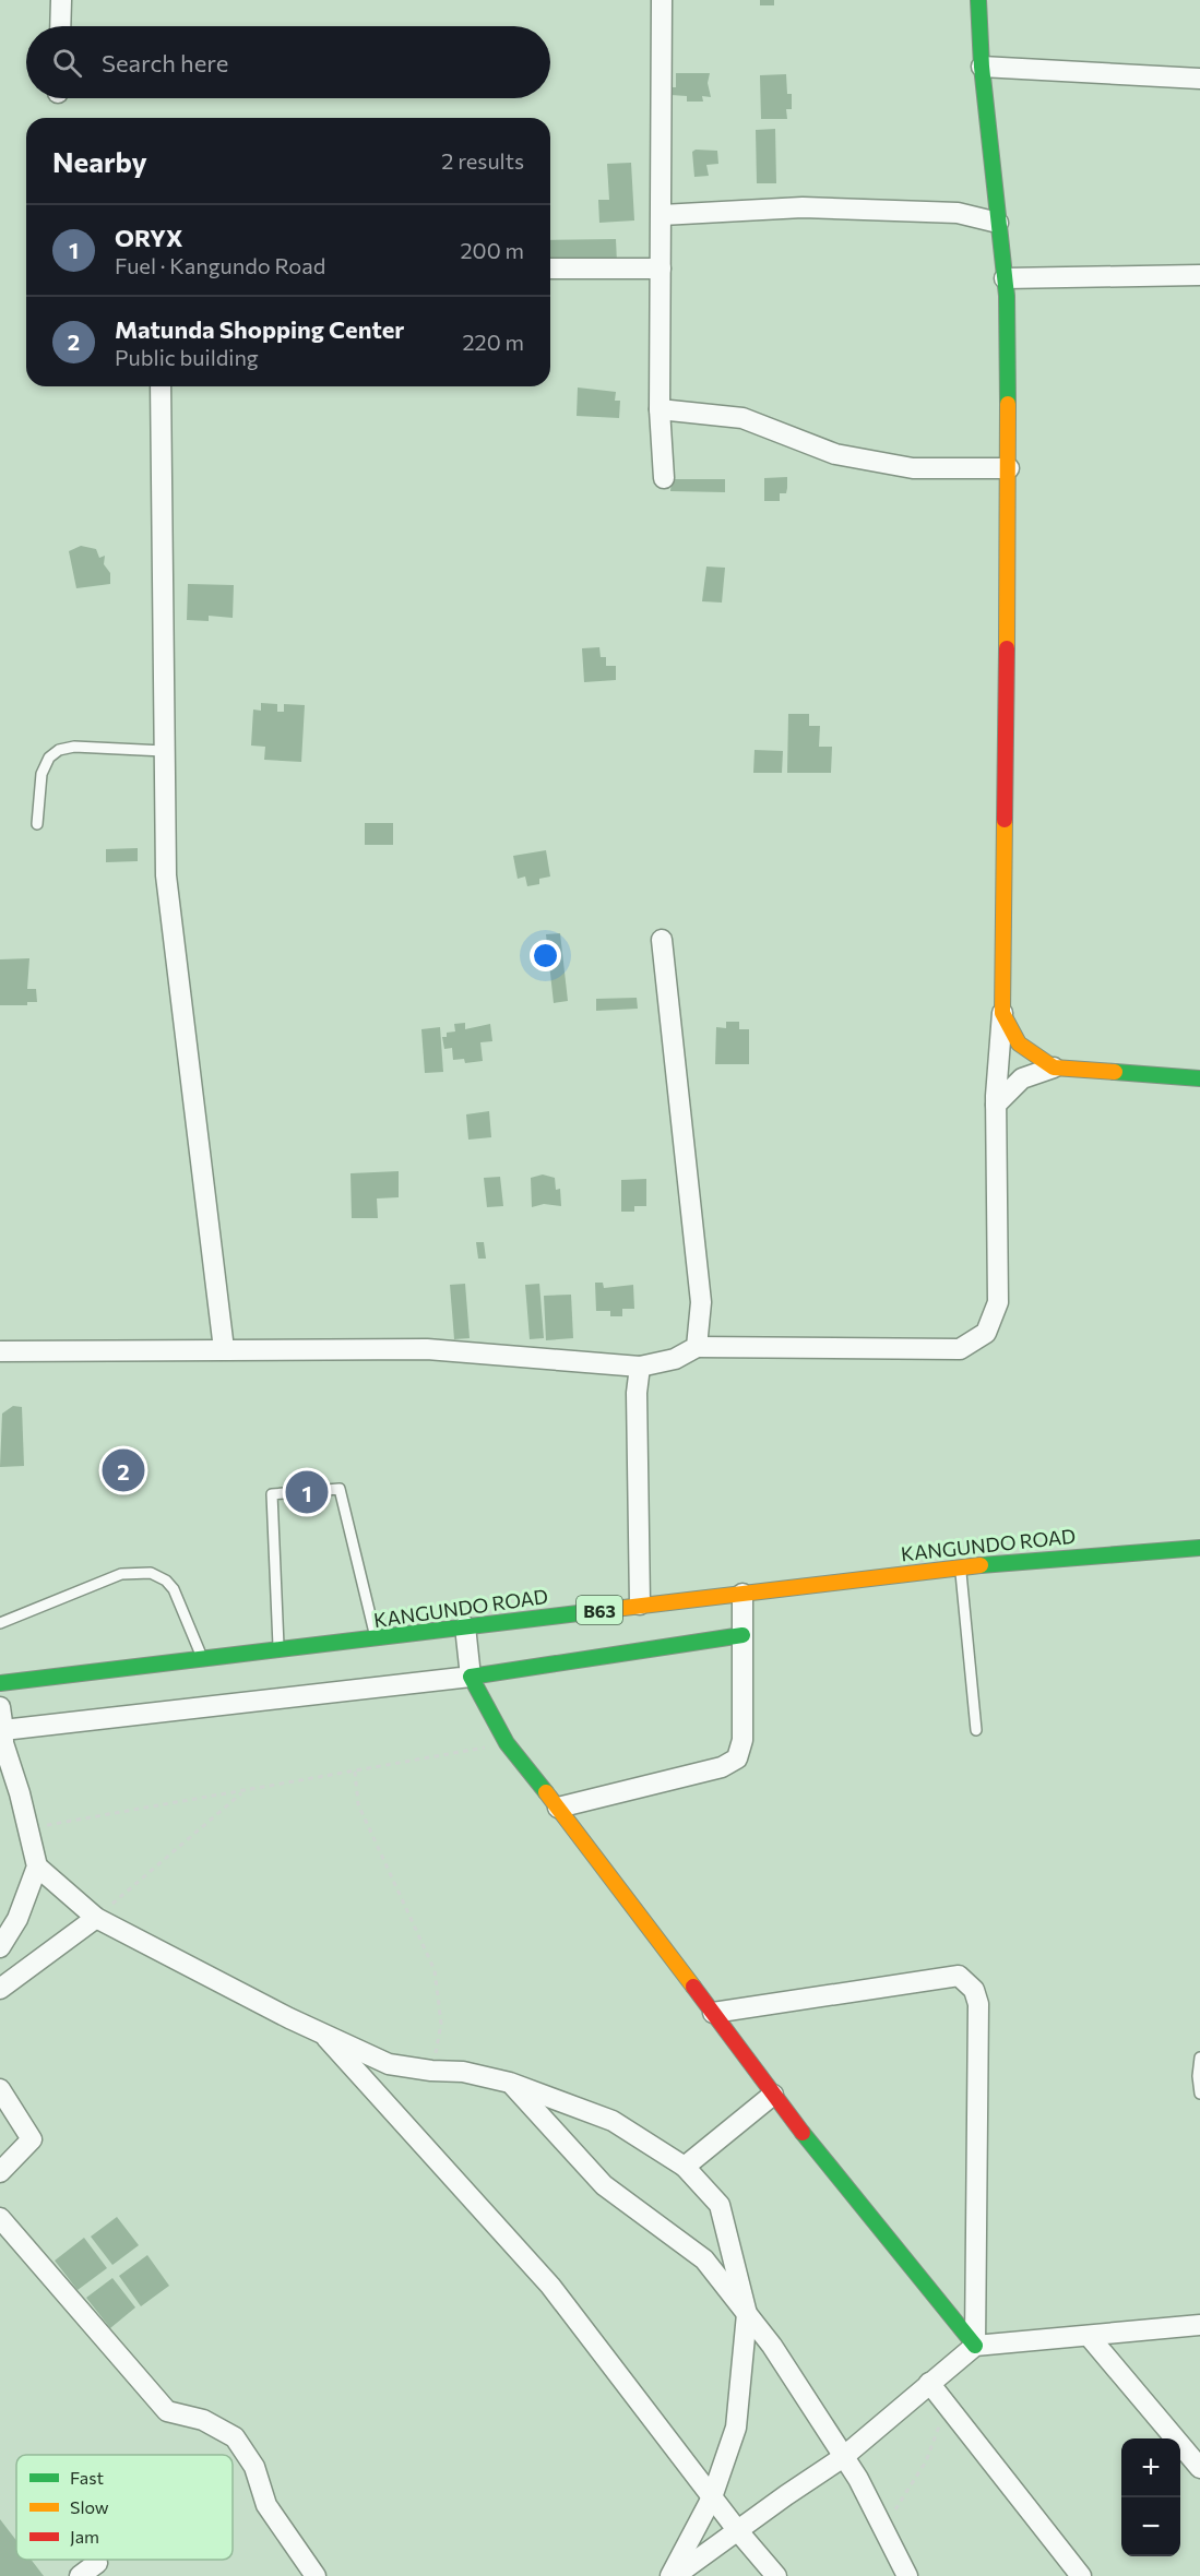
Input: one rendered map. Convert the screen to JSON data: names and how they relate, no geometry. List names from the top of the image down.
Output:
{
  "streets": {
    "main road": ["KANGUNDO ROAD", "B63"]
  },
  "legend": ["Fast", "Slow", "Jam"],
  "page": {
    "search": "Search here",
    "heading": ["Nearby", "2 results"],
    "list": [
      {
        "mark": "1",
        "name": "ORYX",
        "note": "Fuel · Kangundo Road",
        "value": "200 m"
      },
      {
        "mark": "2",
        "name": "Matunda Shopping Center",
        "note": "Public building",
        "value": "220 m"
      }
    ],
    "pins": ["2", "1"],
    "map_buttons": ["+", "−"]
  }
}
